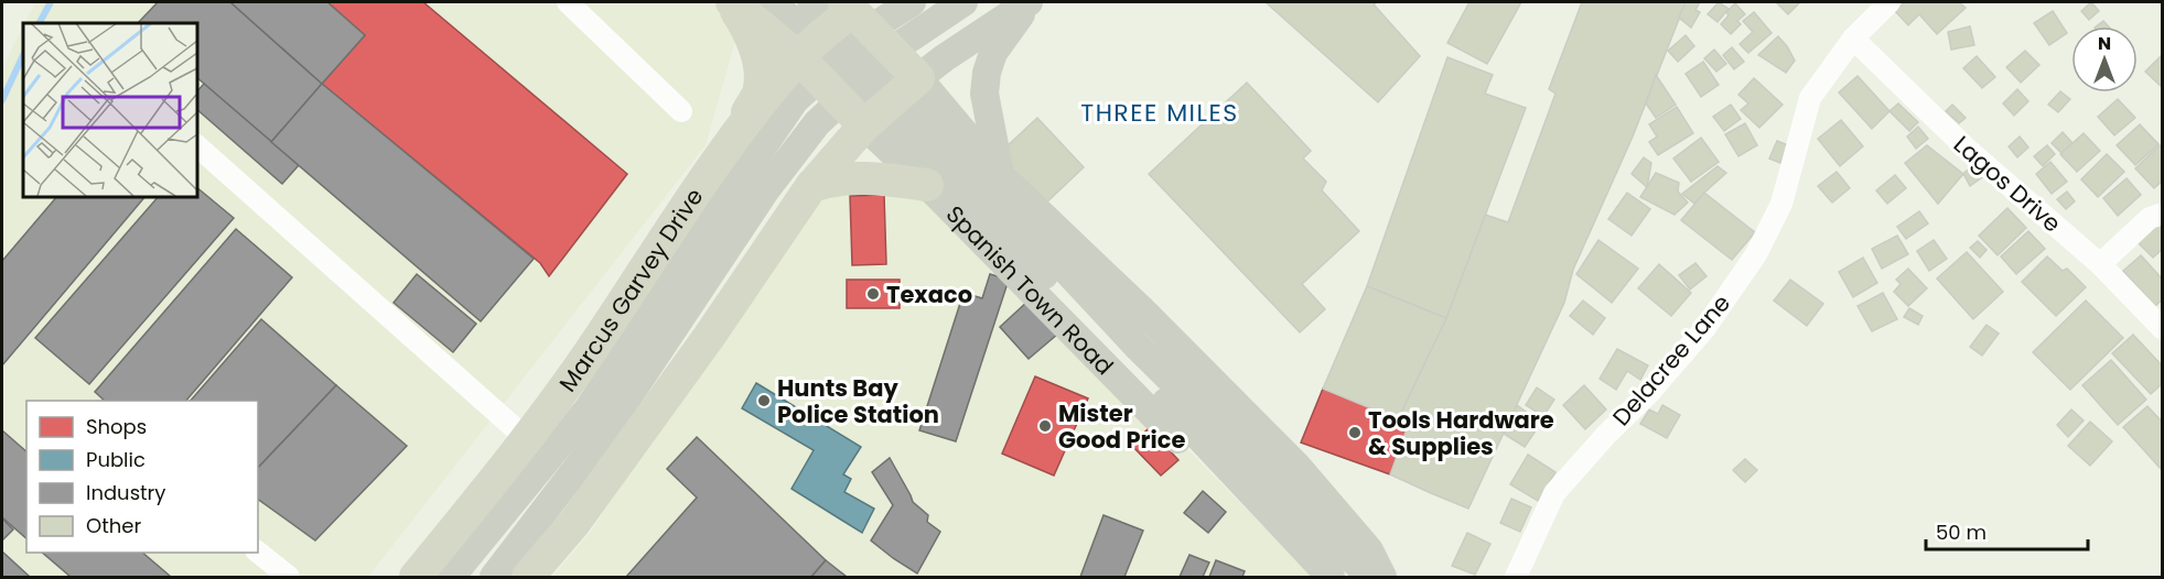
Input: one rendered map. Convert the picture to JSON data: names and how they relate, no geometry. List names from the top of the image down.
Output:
{
  "streets": {
    "highway": ["Marcus Garvey Drive", "Spanish Town Road"],
    "street": ["Lagos Drive", "Delacree Lane"]
  },
  "crossings": [
    ["Lagos Drive", "Delacree Lane"],
    ["Marcus Garvey Drive", "Spanish Town Road"]
  ],
  "districts": ["THREE MILES"],
  "places": [
    "Texaco",
    "Hunts Bay Police Station",
    "Mister Good Price",
    "Tools Hardware & Supplies"
  ],
  "legend": [
    "Shops",
    "Public",
    "Industry",
    "Other"
  ],
  "scale_bar": "50 m",
  "north": "top"
}
